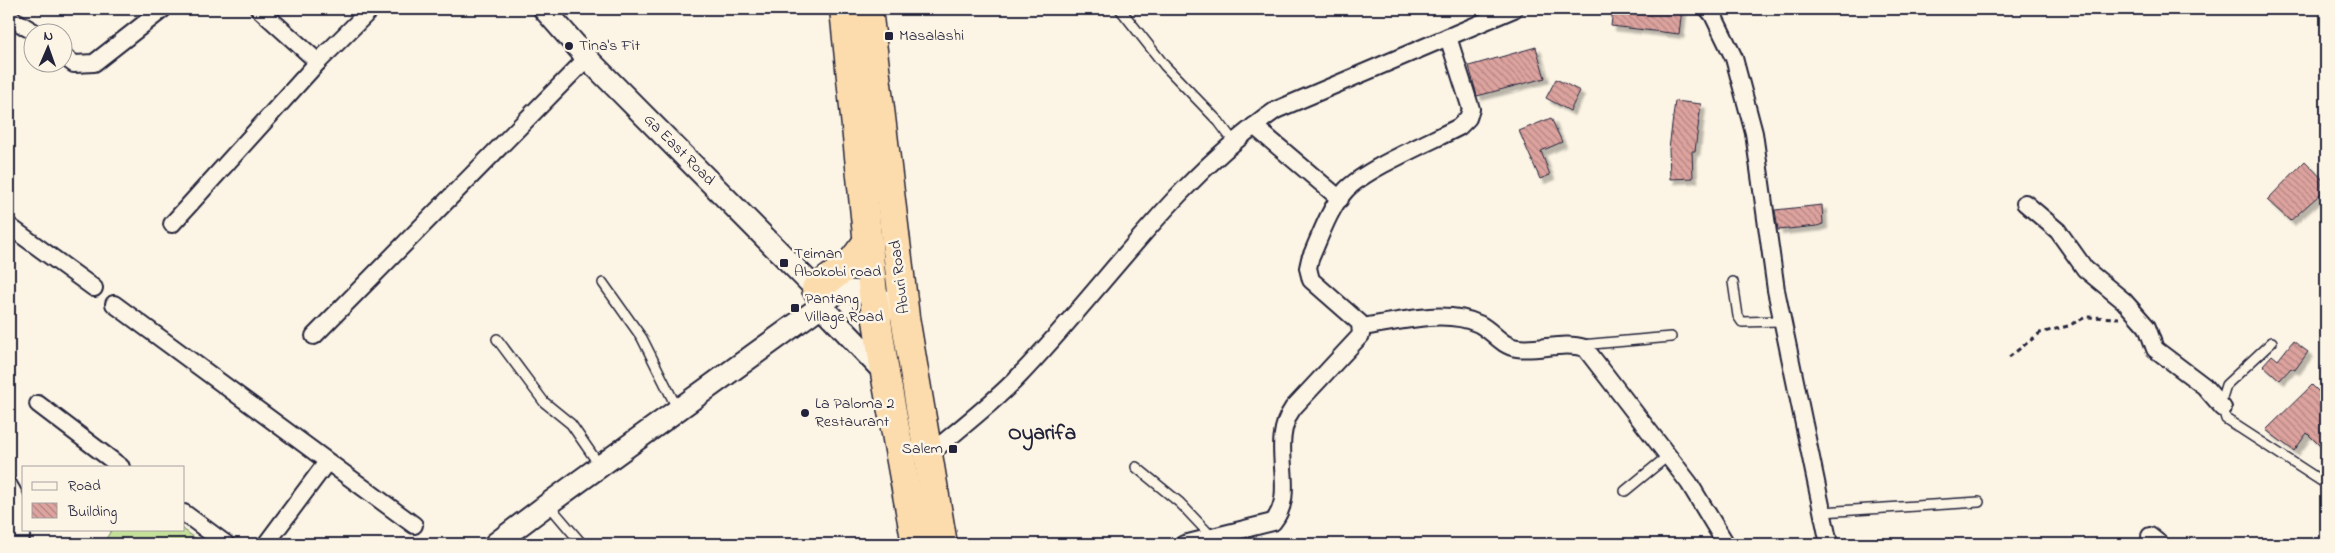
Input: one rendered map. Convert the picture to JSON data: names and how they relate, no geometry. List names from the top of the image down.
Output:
{
  "streets": {
    "highway": ["Aburi Road"],
    "street": ["Ga East Road"]
  },
  "crossings": [
    ["Ga East Road", "Aburi Road"]
  ],
  "districts": ["Oyarifa"],
  "places": {
    "transit": [
      "Masalashi",
      "Teiman Abokobi road",
      "Pantang Village Road",
      "Salem"
    ],
    "other": ["Tina's Fit", "La Paloma 2 Restaurant"]
  },
  "legend": ["Road", "Building"],
  "north": "top"
}
